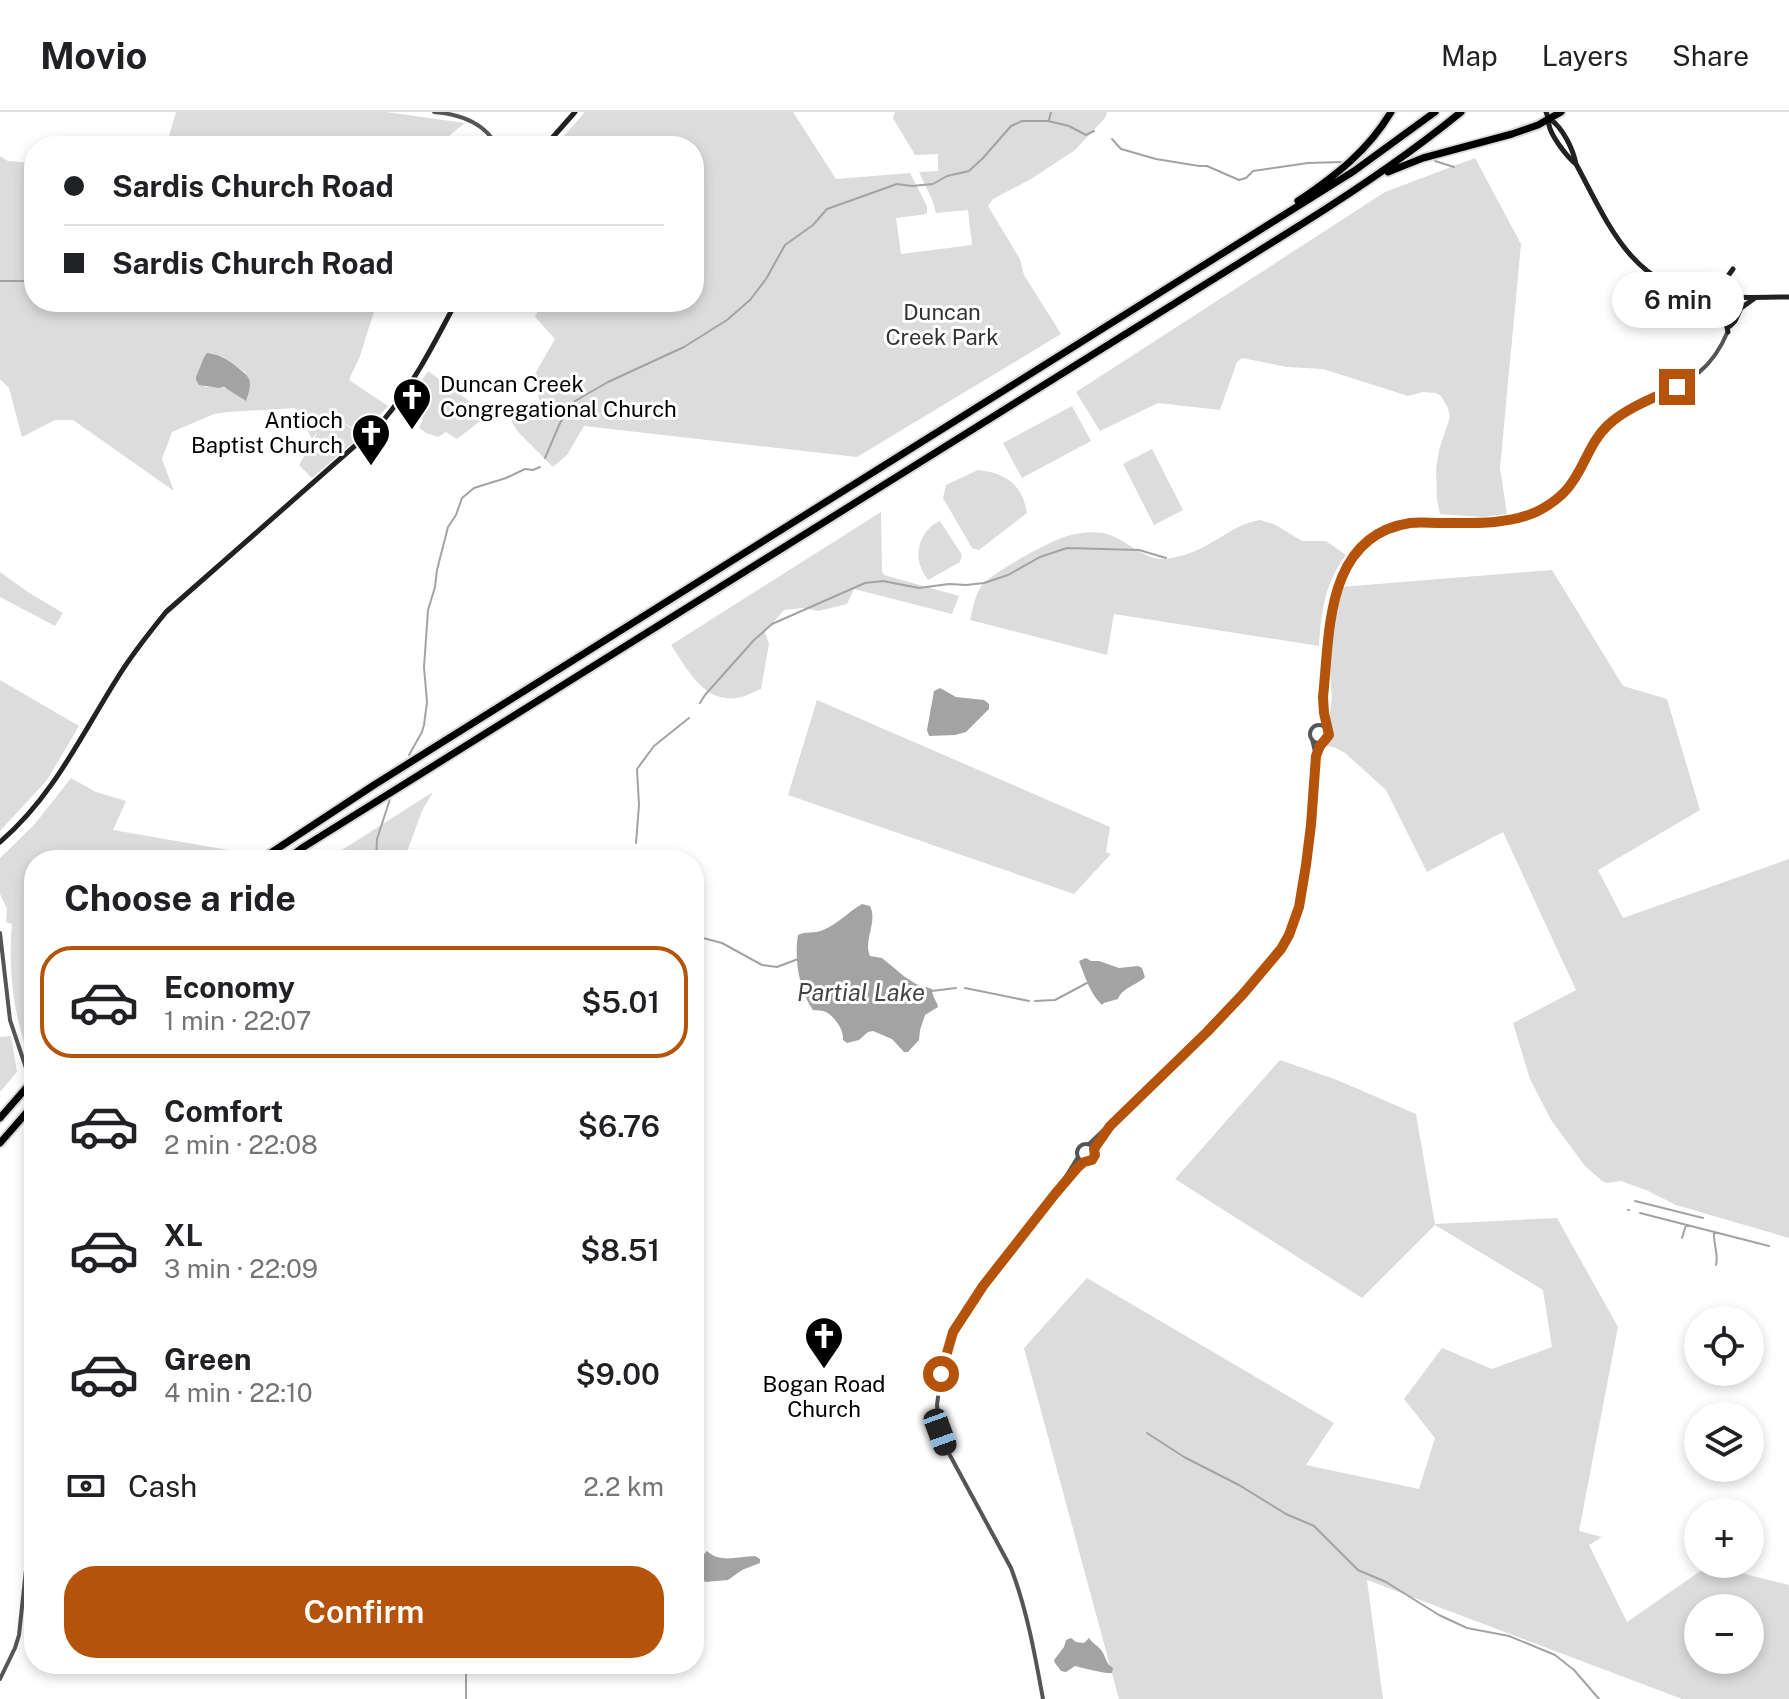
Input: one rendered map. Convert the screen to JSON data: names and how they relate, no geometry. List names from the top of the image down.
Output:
{
  "water": ["Partial Lake"],
  "parks": ["Duncan Creek Park"],
  "places": {
    "church": ["Duncan Creek Congregational Church", "Antioch Baptist Church", "Bogan Road Church"]
  },
  "page": {
    "header": "Movio",
    "nav": ["Map", "Layers", "Share"],
    "banner": ["Sardis Church Road", "Sardis Church Road"],
    "bubble": "6 min",
    "heading": "Choose a ride",
    "list": [
      {
        "name": "Economy",
        "note": "1 min · 22:07",
        "value": "$5.01"
      },
      {
        "name": "Comfort",
        "note": "2 min · 22:08",
        "value": "$6.76"
      },
      {
        "name": "XL",
        "note": "3 min · 22:09",
        "value": "$8.51"
      },
      {
        "name": "Green",
        "note": "4 min · 22:10",
        "value": "$9.00"
      }
    ],
    "map_buttons": ["+", "−"],
    "pay": ["Cash", "2.2 km"],
    "buttons": "Confirm"
  }
}
